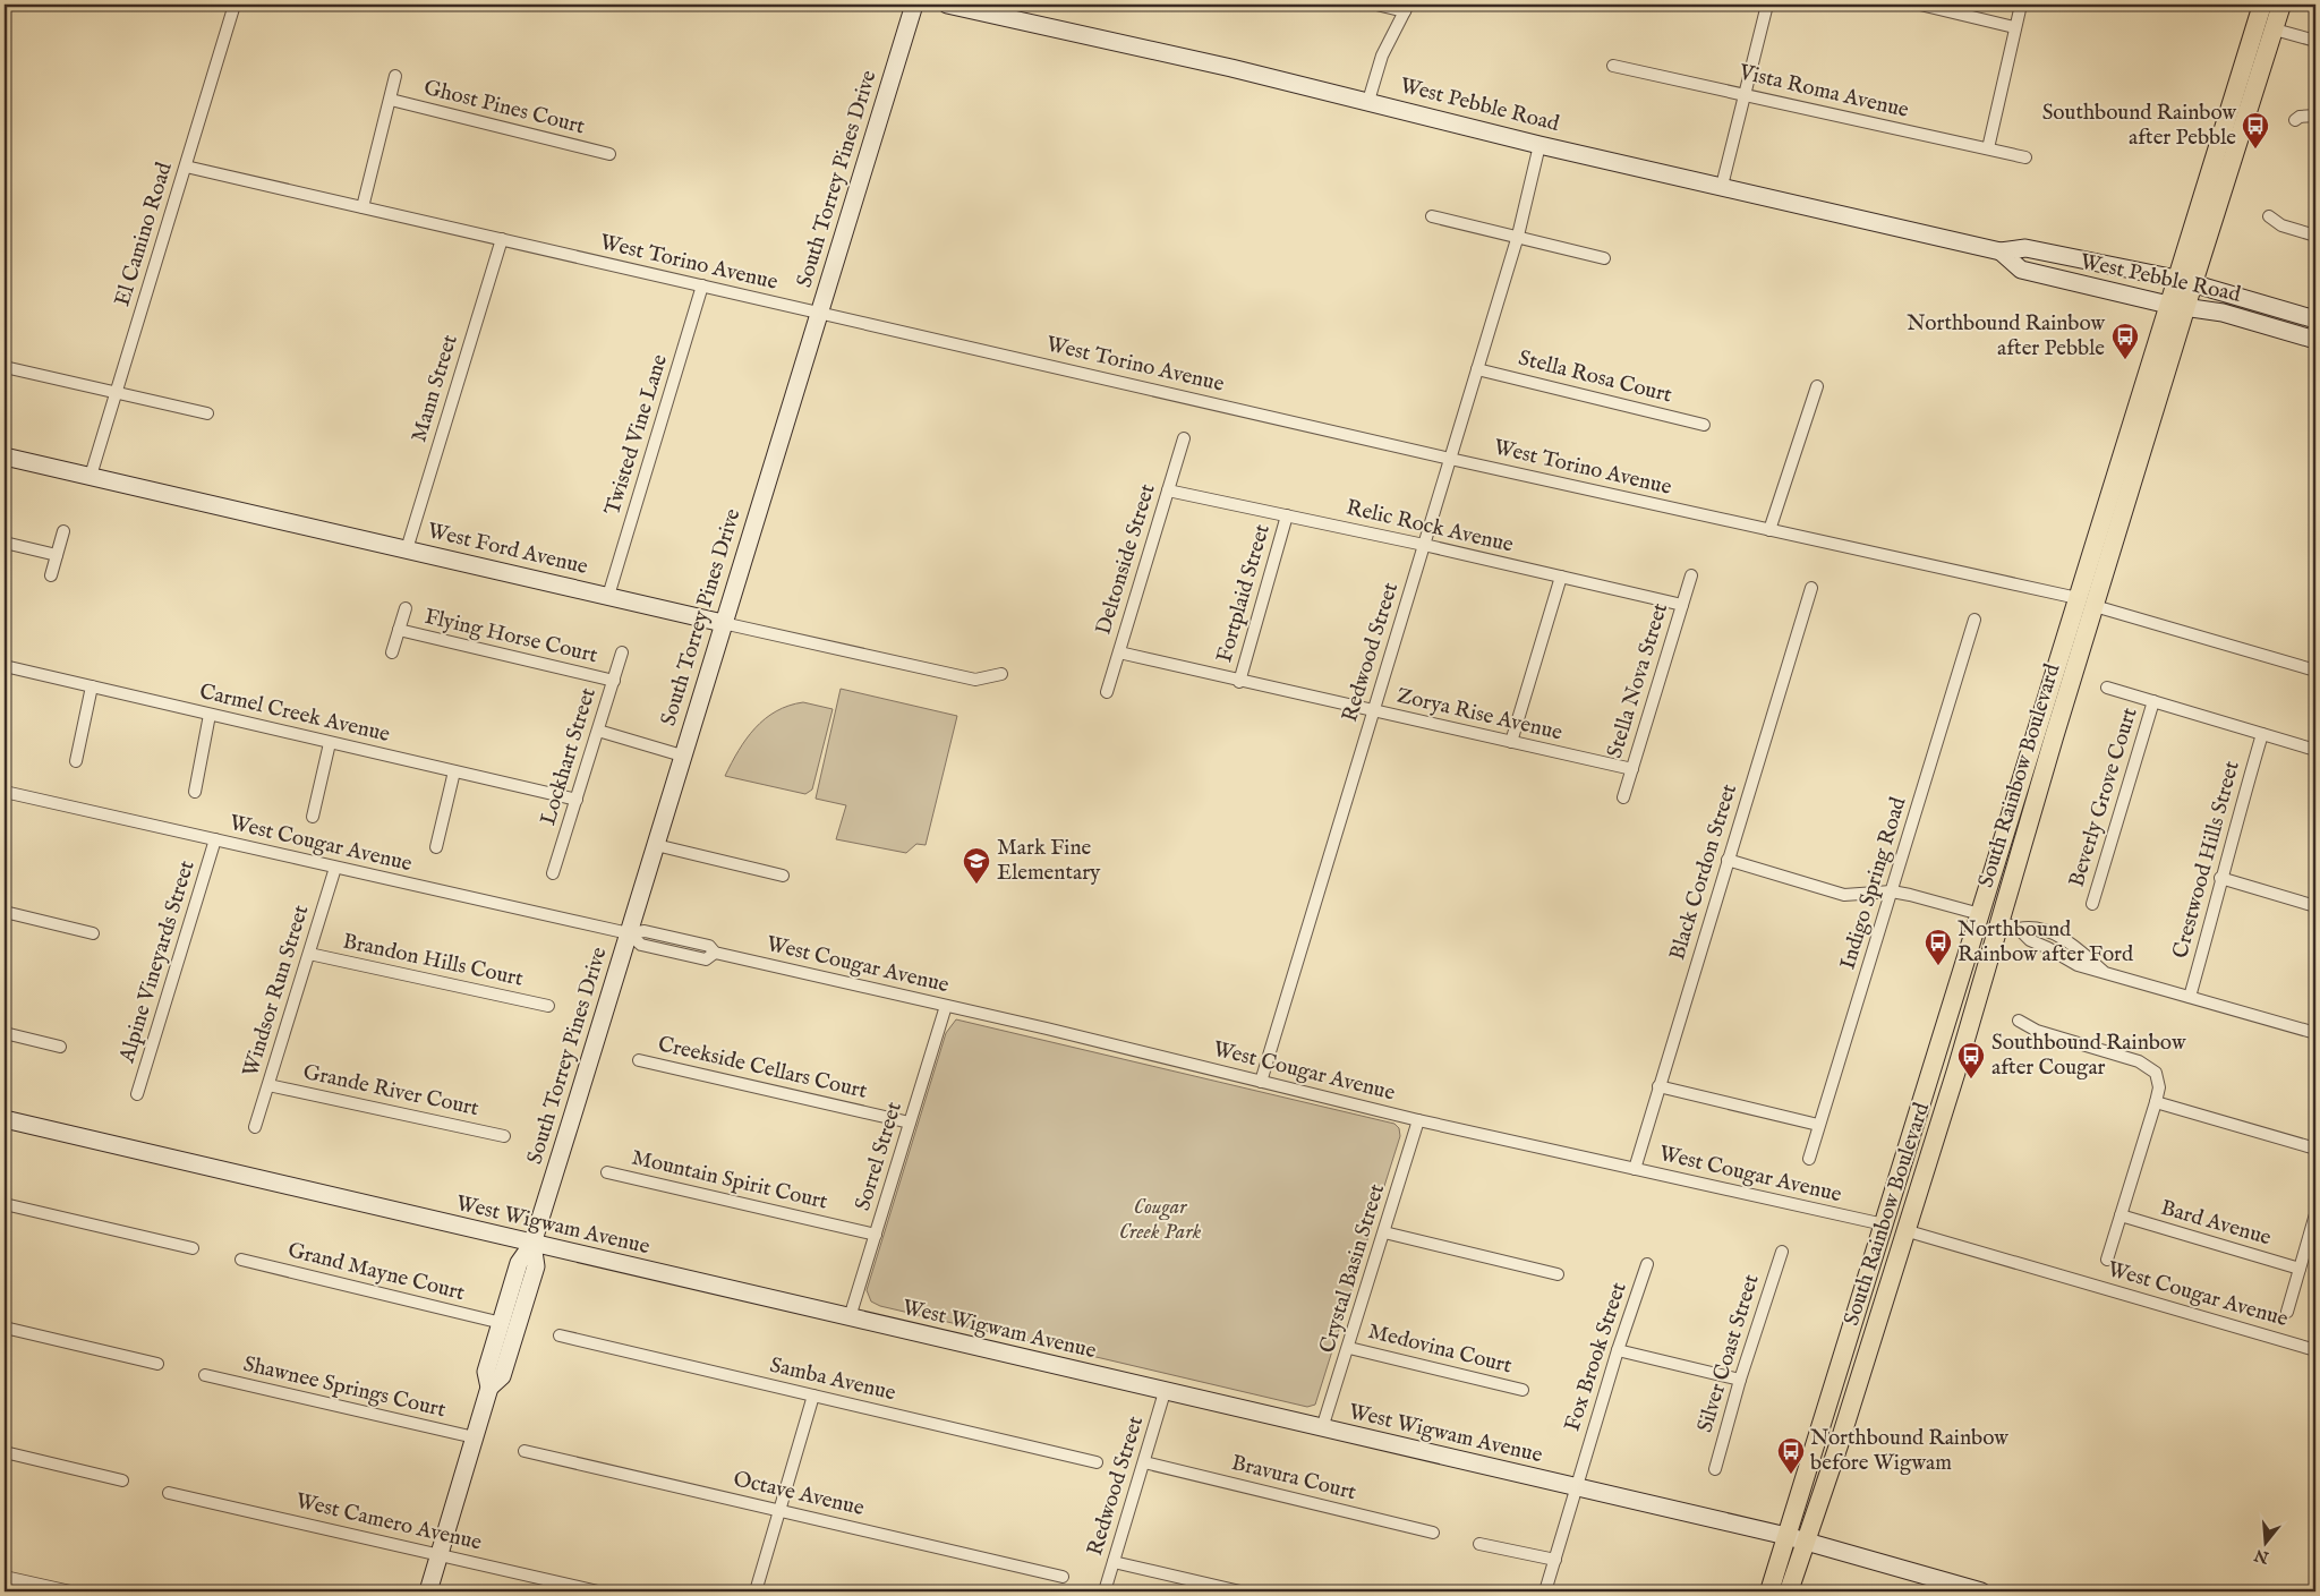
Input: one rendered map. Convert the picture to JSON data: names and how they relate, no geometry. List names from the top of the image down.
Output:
{
  "streets": {
    "main road": ["South Rainbow Boulevard"],
    "street": [
      "Vista Roma Avenue",
      "West Pebble Road",
      "Ghost Pines Court",
      "South Torrey Pines Drive",
      "El Camino Road",
      "West Torino Avenue",
      "Stella Rosa Court",
      "Mann Street",
      "Twisted Vine Lane",
      "Relic Rock Avenue",
      "West Ford Avenue",
      "Deltonside Street",
      "Fortplaid Street",
      "Flying Horse Court",
      "Redwood Street",
      "Stella Nova Street",
      "Carmel Creek Avenue",
      "Zorya Rise Avenue",
      "Lockhart Street",
      "Beverly Grove Court",
      "West Cougar Avenue",
      "Crestwood Hills Street",
      "Black Cordon Street",
      "Indigo Spring Road",
      "Brandon Hills Court",
      "Alpine Vineyards Street",
      "Windsor Run Street",
      "Creekside Cellars Court",
      "Grande River Court",
      "Sorrel Street",
      "Mountain Spirit Court",
      "Bard Avenue",
      "West Wigwam Avenue",
      "Crystal Basin Street",
      "Grand Mayne Court",
      "Medovina Court",
      "Silver Coast Street",
      "Fox Brook Street",
      "Samba Avenue",
      "Shawnee Springs Court",
      "Bravura Court",
      "Octave Avenue",
      "West Camero Avenue"
    ]
  },
  "crossings": [
    ["West Pebble Road", "Redwood Street"],
    ["West Pebble Road", "South Rainbow Boulevard"],
    ["South Torrey Pines Drive", "West Torino Avenue"],
    ["South Torrey Pines Drive", "West Ford Avenue"],
    ["South Torrey Pines Drive", "West Cougar Avenue"],
    ["South Torrey Pines Drive", "West Wigwam Avenue"],
    ["South Torrey Pines Drive", "Grand Mayne Court"],
    ["South Torrey Pines Drive", "Shawnee Springs Court"],
    ["South Torrey Pines Drive", "West Camero Avenue"],
    ["El Camino Road", "West Torino Avenue"],
    ["El Camino Road", "West Ford Avenue"],
    ["West Torino Avenue", "Mann Street"],
    ["West Torino Avenue", "Twisted Vine Lane"],
    ["West Torino Avenue", "Redwood Street"],
    ["West Torino Avenue", "South Rainbow Boulevard"],
    ["Stella Rosa Court", "Redwood Street"],
    ["Mann Street", "West Ford Avenue"],
    ["Twisted Vine Lane", "West Ford Avenue"],
    ["Relic Rock Avenue", "Deltonside Street"],
    ["Relic Rock Avenue", "Fortplaid Street"],
    ["Relic Rock Avenue", "Redwood Street"],
    ["Relic Rock Avenue", "Stella Nova Street"],
    ["Deltonside Street", "Zorya Rise Avenue"],
    ["Fortplaid Street", "Zorya Rise Avenue"],
    ["Flying Horse Court", "Lockhart Street"],
    ["Redwood Street", "Zorya Rise Avenue"],
    ["Redwood Street", "West Cougar Avenue"],
    ["Redwood Street", "West Wigwam Avenue"],
    ["Redwood Street", "Bravura Court"],
    ["Stella Nova Street", "Zorya Rise Avenue"],
    ["Carmel Creek Avenue", "Lockhart Street"],
    ["South Rainbow Boulevard", "West Cougar Avenue"],
    ["South Rainbow Boulevard", "West Wigwam Avenue"],
    ["West Cougar Avenue", "Black Cordon Street"],
    ["West Cougar Avenue", "Alpine Vineyards Street"],
    ["West Cougar Avenue", "Windsor Run Street"],
    ["West Cougar Avenue", "Sorrel Street"],
    ["West Cougar Avenue", "Crystal Basin Street"],
    ["Brandon Hills Court", "Windsor Run Street"],
    ["Windsor Run Street", "Grande River Court"],
    ["Creekside Cellars Court", "Sorrel Street"],
    ["Sorrel Street", "Mountain Spirit Court"],
    ["Sorrel Street", "West Wigwam Avenue"],
    ["West Wigwam Avenue", "Crystal Basin Street"],
    ["West Wigwam Avenue", "Fox Brook Street"],
    ["Crystal Basin Street", "Medovina Court"]
  ],
  "parks": ["Cougar Creek Park"],
  "places": {
    "bus stop": [
      "Southbound Rainbow after Pebble",
      "Northbound Rainbow after Pebble",
      "Northbound Rainbow after Ford",
      "Southbound Rainbow after Cougar",
      "Northbound Rainbow before Wigwam"
    ],
    "school or university": ["Mark Fine Elementary"]
  },
  "north": "bottom"
}
